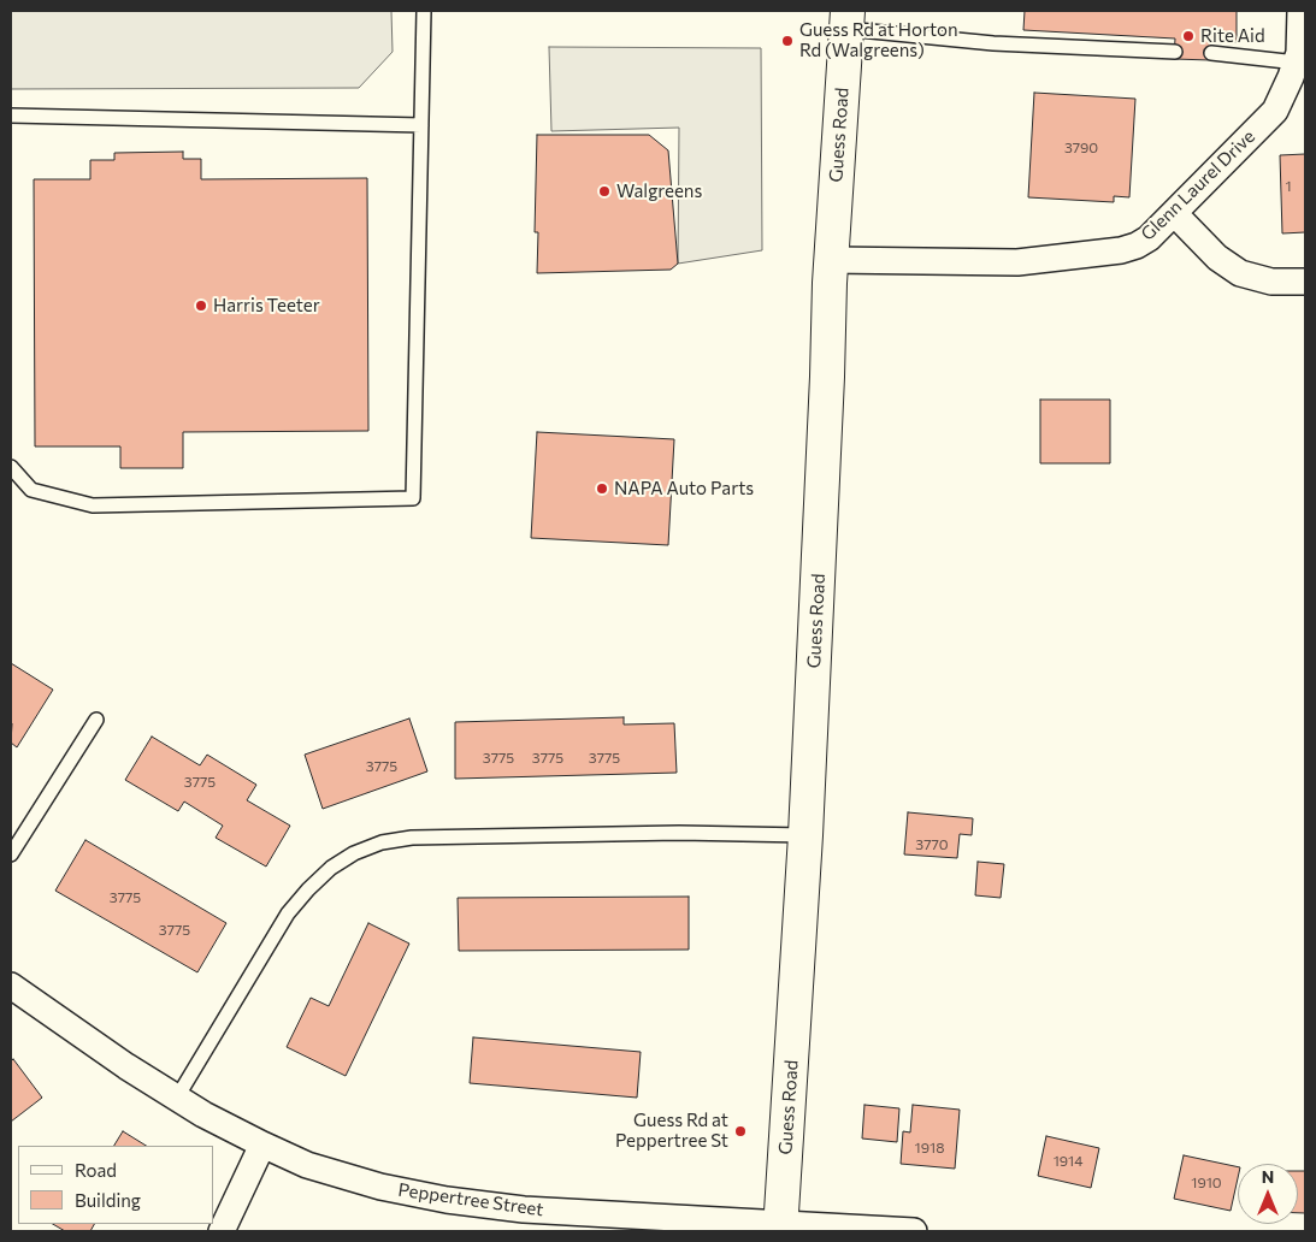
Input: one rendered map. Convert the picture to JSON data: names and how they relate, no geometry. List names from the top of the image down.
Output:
{
  "streets": {
    "main road": ["Guess Road"],
    "street": ["Glenn Laurel Drive", "Peppertree Street"]
  },
  "crossings": [
    ["Guess Road", "Glenn Laurel Drive"],
    ["Guess Road", "Peppertree Street"]
  ],
  "places": [
    "Rite Aid",
    "Guess Rd at Horton Rd (Walgreens)",
    "Walgreens",
    "Harris Teeter",
    "NAPA Auto Parts",
    "Guess Rd at Peppertree St"
  ],
  "house_numbers": [
    "3790",
    "1",
    "3775",
    "3775",
    "3775",
    "3775",
    "3775",
    "3770",
    "3775",
    "3775",
    "1918",
    "1914",
    "1910"
  ],
  "legend": ["Road", "Building"],
  "north": "top"
}
